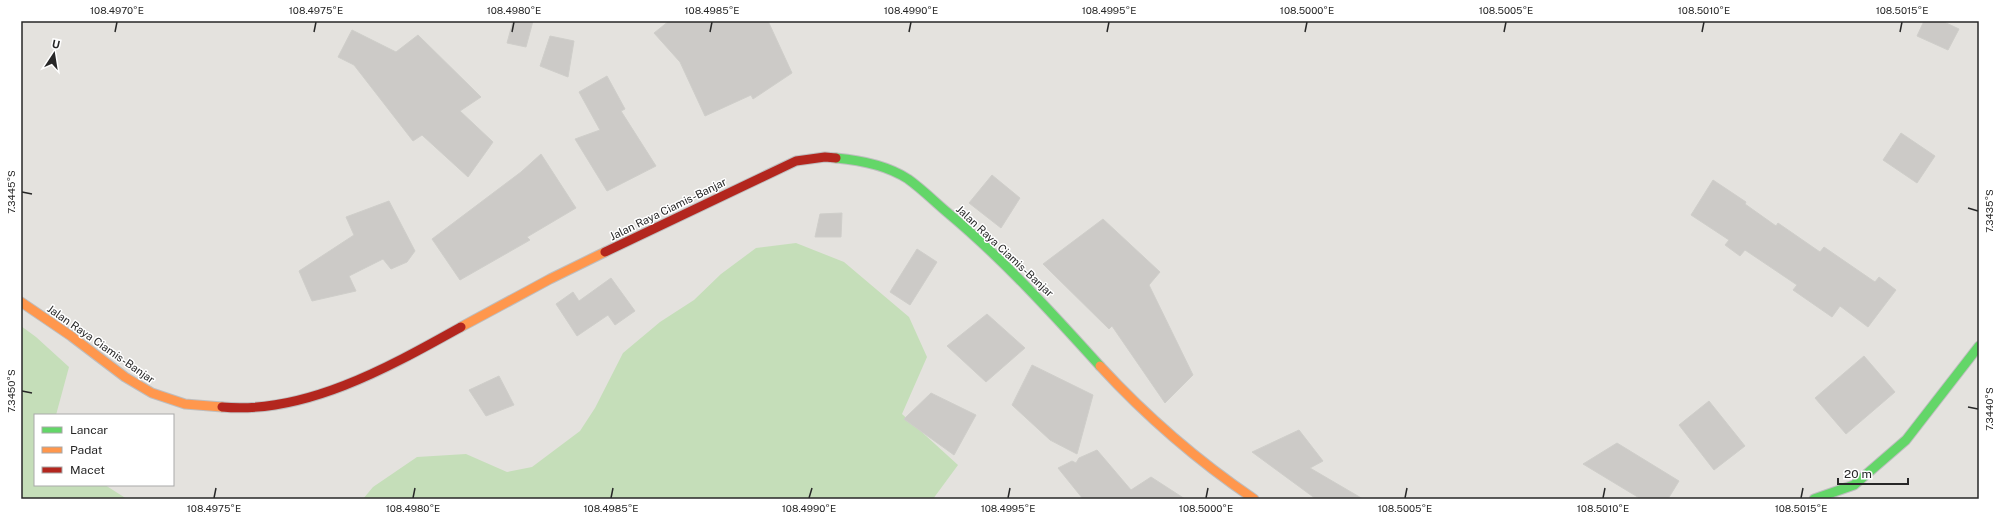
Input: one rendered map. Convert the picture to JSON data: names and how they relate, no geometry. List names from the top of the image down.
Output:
{
  "streets": {
    "main road": ["Jalan Raya Ciamis-Banjar"]
  },
  "legend": ["Lancar", "Padat", "Macet"],
  "scale_bar": "20 m",
  "north": "top",
  "coordinates": [
    "108.4970°E",
    "108.4975°E",
    "108.4980°E",
    "108.4985°E",
    "108.4990°E",
    "108.4995°E",
    "108.5000°E",
    "108.5005°E",
    "108.5010°E",
    "108.5015°E",
    "7.3445°S",
    "7.3435°S",
    "7.3450°S",
    "7.3440°S"
  ]
}
